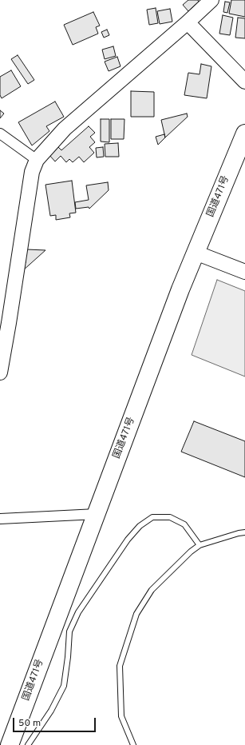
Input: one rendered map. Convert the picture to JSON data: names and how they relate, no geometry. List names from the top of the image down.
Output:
{
  "streets": {
    "highway": ["国道471号"]
  },
  "scale_bar": "50 m"
}
